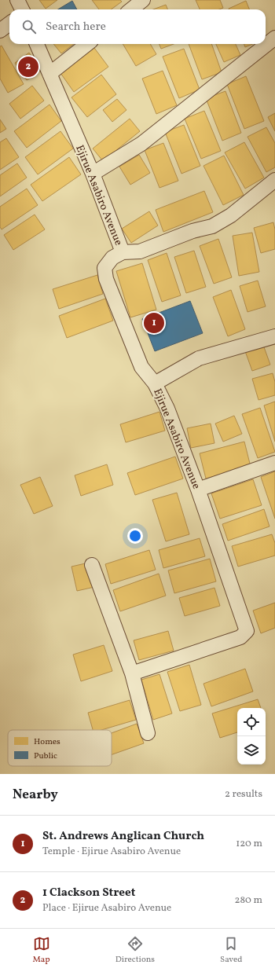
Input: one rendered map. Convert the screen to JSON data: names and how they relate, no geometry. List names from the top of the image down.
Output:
{
  "streets": {
    "street": ["Ejirue Asabiro Avenue"]
  },
  "legend": ["Homes", "Public"],
  "page": {
    "search": "Search here",
    "pins": ["2", "1"],
    "heading": ["Nearby", "2 results"],
    "list": [
      {
        "mark": "1",
        "name": "St. Andrews Anglican Church",
        "note": "Temple · Ejirue Asabiro Avenue",
        "value": "120 m"
      },
      {
        "mark": "2",
        "name": "1 Clackson Street",
        "note": "Place · Ejirue Asabiro Avenue",
        "value": "280 m"
      }
    ],
    "nav": ["Map", "Directions", "Saved"]
  }
}
